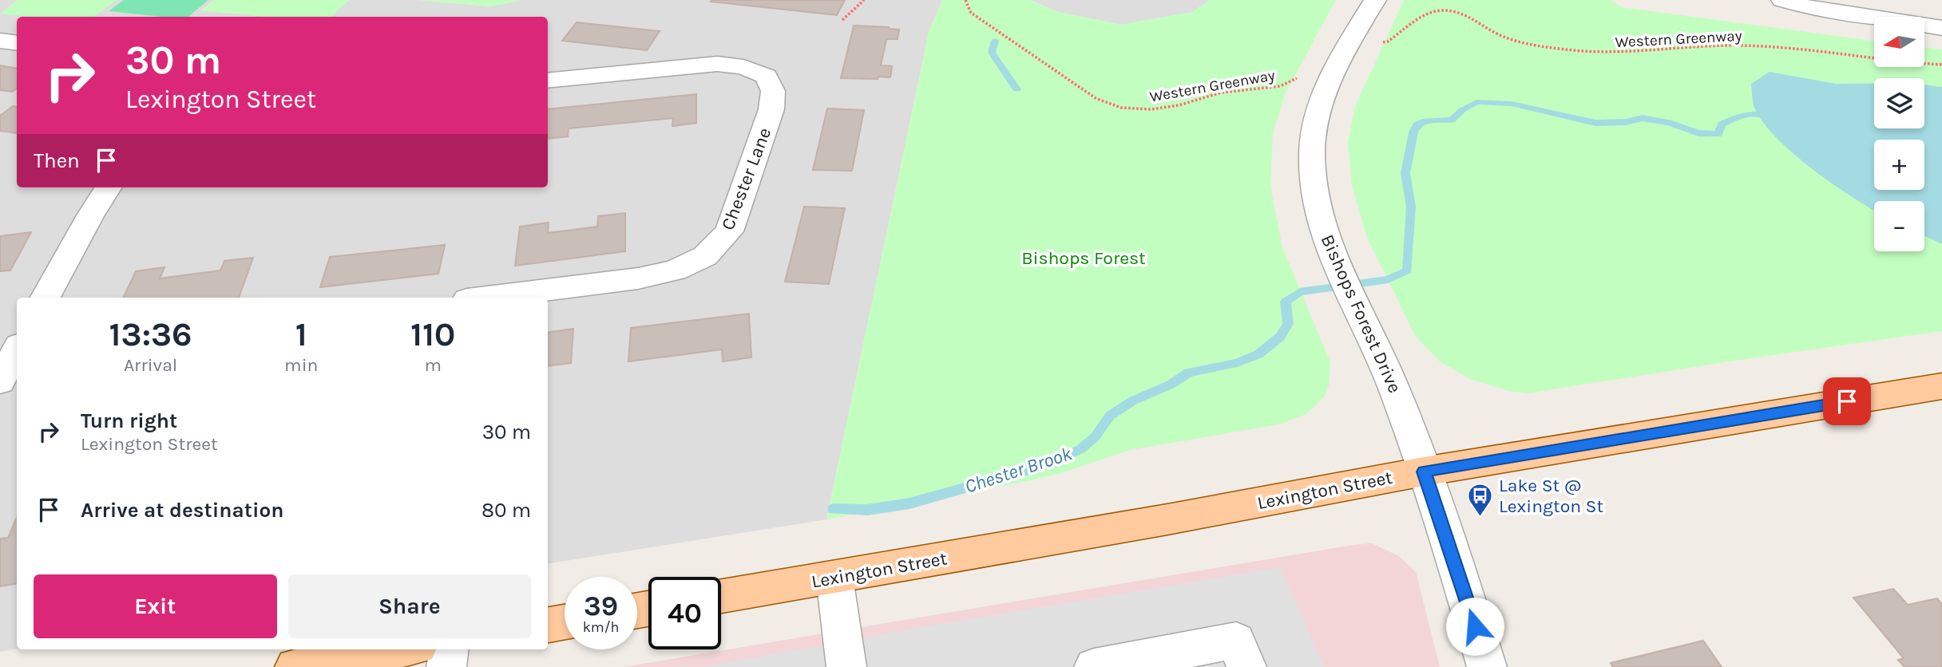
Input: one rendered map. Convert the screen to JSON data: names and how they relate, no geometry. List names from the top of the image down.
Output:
{
  "streets": {
    "main road": ["Lexington Street"],
    "street": ["Chester Lane", "Bishops Forest Drive"],
    "path": ["Western Greenway"]
  },
  "crossings": [
    ["Bishops Forest Drive", "Lexington Street"]
  ],
  "water": ["Chester Brook"],
  "parks": ["Bishops Forest"],
  "places": {
    "bus stop": ["Lake St @ Lexington St"]
  },
  "north": "left",
  "page": {
    "map_buttons": ["+", "−"],
    "turn": ["30 m", "Lexington Street"],
    "then": "Then",
    "eta": [
      "13:36",
      "Arrival",
      "1",
      "min",
      "110",
      "m"
    ],
    "list": [
      {
        "name": "Turn right",
        "note": "Lexington Street",
        "value": "30 m"
      },
      {
        "name": "Arrive at destination",
        "value": "80 m"
      }
    ],
    "buttons": ["Exit", "Share"],
    "speed": "39 km/h",
    "limit": "40"
  }
}
